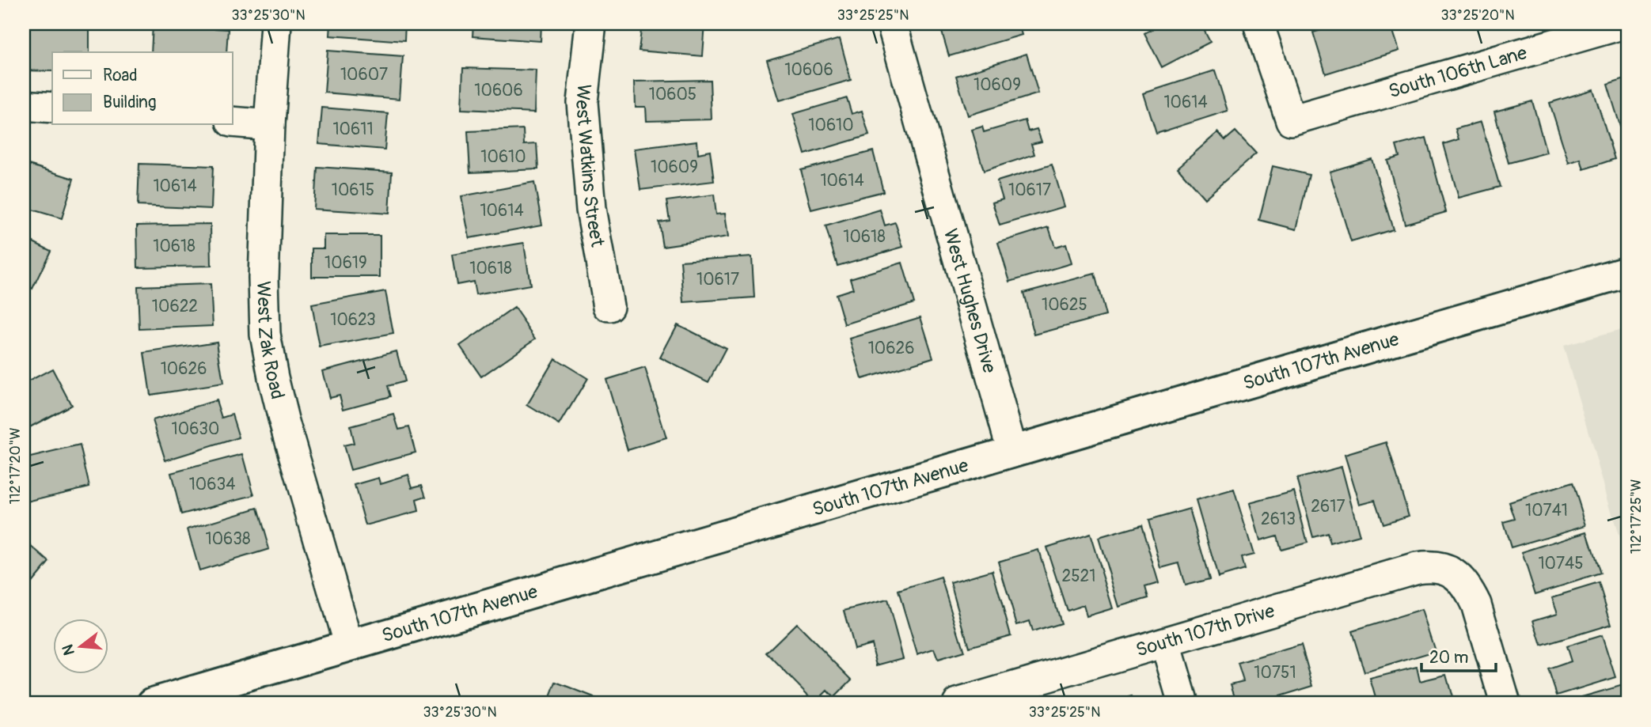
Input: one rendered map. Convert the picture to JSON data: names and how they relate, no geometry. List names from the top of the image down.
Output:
{
  "streets": {
    "main road": ["South 107th Avenue"],
    "street": [
      "South 106th Lane",
      "West Watkins Street",
      "West Hughes Drive",
      "West Zak Road",
      "South 107th Drive"
    ]
  },
  "crossings": [
    ["West Hughes Drive", "South 107th Avenue"],
    ["West Zak Road", "South 107th Avenue"]
  ],
  "house_numbers": [
    "10606",
    "10607",
    "10609",
    "10606",
    "10605",
    "10614",
    "10610",
    "10611",
    "10610",
    "10609",
    "10614",
    "10614",
    "10615",
    "10617",
    "10614",
    "10618",
    "10618",
    "10619",
    "10618",
    "10617",
    "10625",
    "10622",
    "10623",
    "10626",
    "10626",
    "10630",
    "10634",
    "2617",
    "10741",
    "2613",
    "10638",
    "10745",
    "2521",
    "10751"
  ],
  "legend": ["Road", "Building"],
  "scale_bar": "20 m",
  "north": "left",
  "coordinates": [
    "33°25'30\"N",
    "33°25'25\"N",
    "33°25'20\"N",
    "112°17'20\"W",
    "112°17'25\"W"
  ]
}
